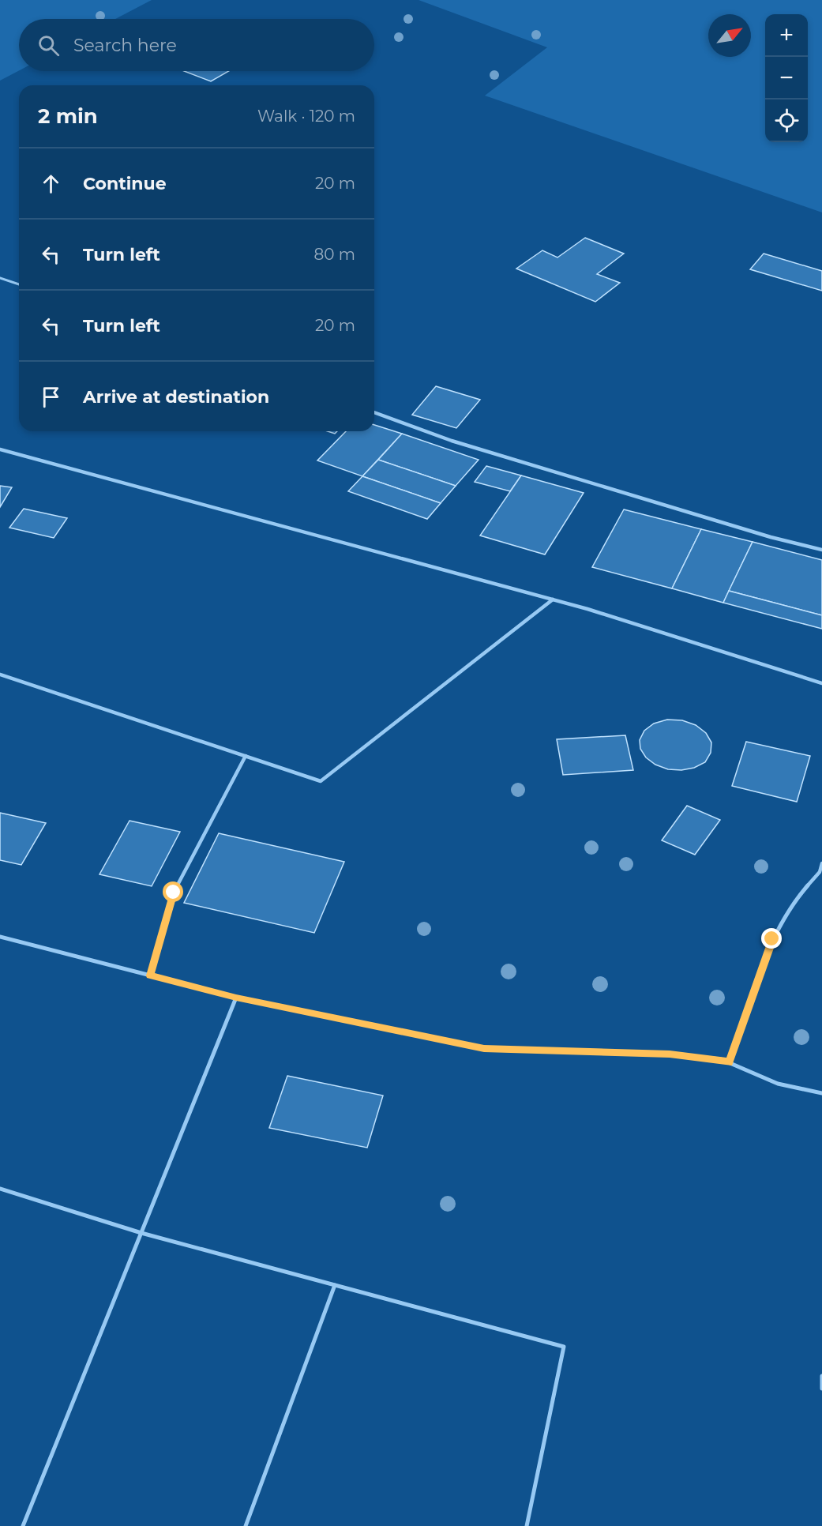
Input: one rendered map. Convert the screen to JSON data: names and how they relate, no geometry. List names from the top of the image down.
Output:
{
  "north": "top right",
  "page": {
    "map_buttons": ["+", "−"],
    "search": "Search here",
    "heading": ["2 min", "Walk · 120 m"],
    "list": [
      ["Continue", "20 m"],
      ["Turn left", "80 m"],
      ["Turn left", "20 m"],
      "Arrive at destination"
    ]
  }
}
